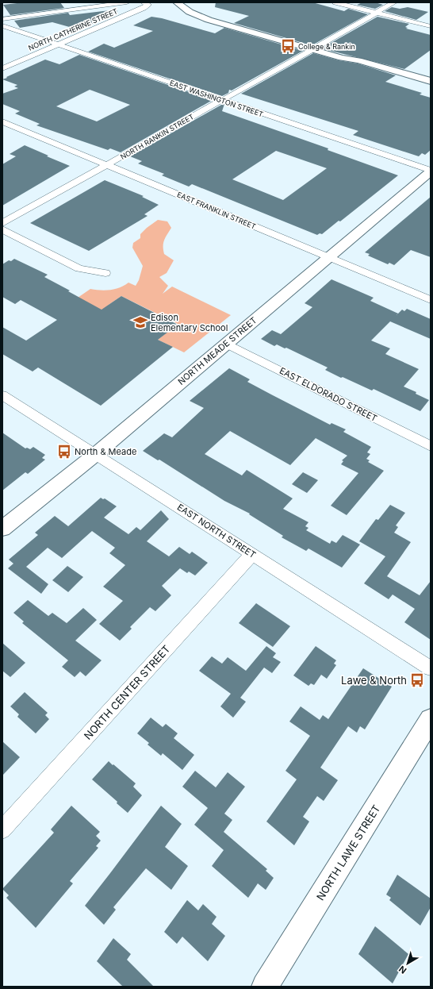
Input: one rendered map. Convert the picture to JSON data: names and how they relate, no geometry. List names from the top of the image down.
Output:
{
  "streets": {
    "main road": ["NORTH MEADE STREET", "NORTH LAWE STREET"],
    "street": [
      "NORTH CATHERINE STREET",
      "EAST WASHINGTON STREET",
      "NORTH RANKIN STREET",
      "EAST FRANKLIN STREET",
      "EAST ELDORADO STREET",
      "EAST NORTH STREET",
      "NORTH CENTER STREET"
    ]
  },
  "crossings": [
    ["NORTH CATHERINE STREET", "EAST WASHINGTON STREET"],
    ["EAST WASHINGTON STREET", "NORTH RANKIN STREET"],
    ["EAST WASHINGTON STREET", "NORTH MEADE STREET"],
    ["NORTH RANKIN STREET", "EAST FRANKLIN STREET"],
    ["EAST FRANKLIN STREET", "NORTH MEADE STREET"],
    ["NORTH MEADE STREET", "EAST ELDORADO STREET"],
    ["NORTH MEADE STREET", "EAST NORTH STREET"],
    ["EAST NORTH STREET", "NORTH CENTER STREET"]
  ],
  "places": {
    "bus stop": ["College & Rankin", "North & Meade", "Lawe & North"],
    "school or university": ["Edison Elementary School"]
  },
  "north": "bottom left"
}
